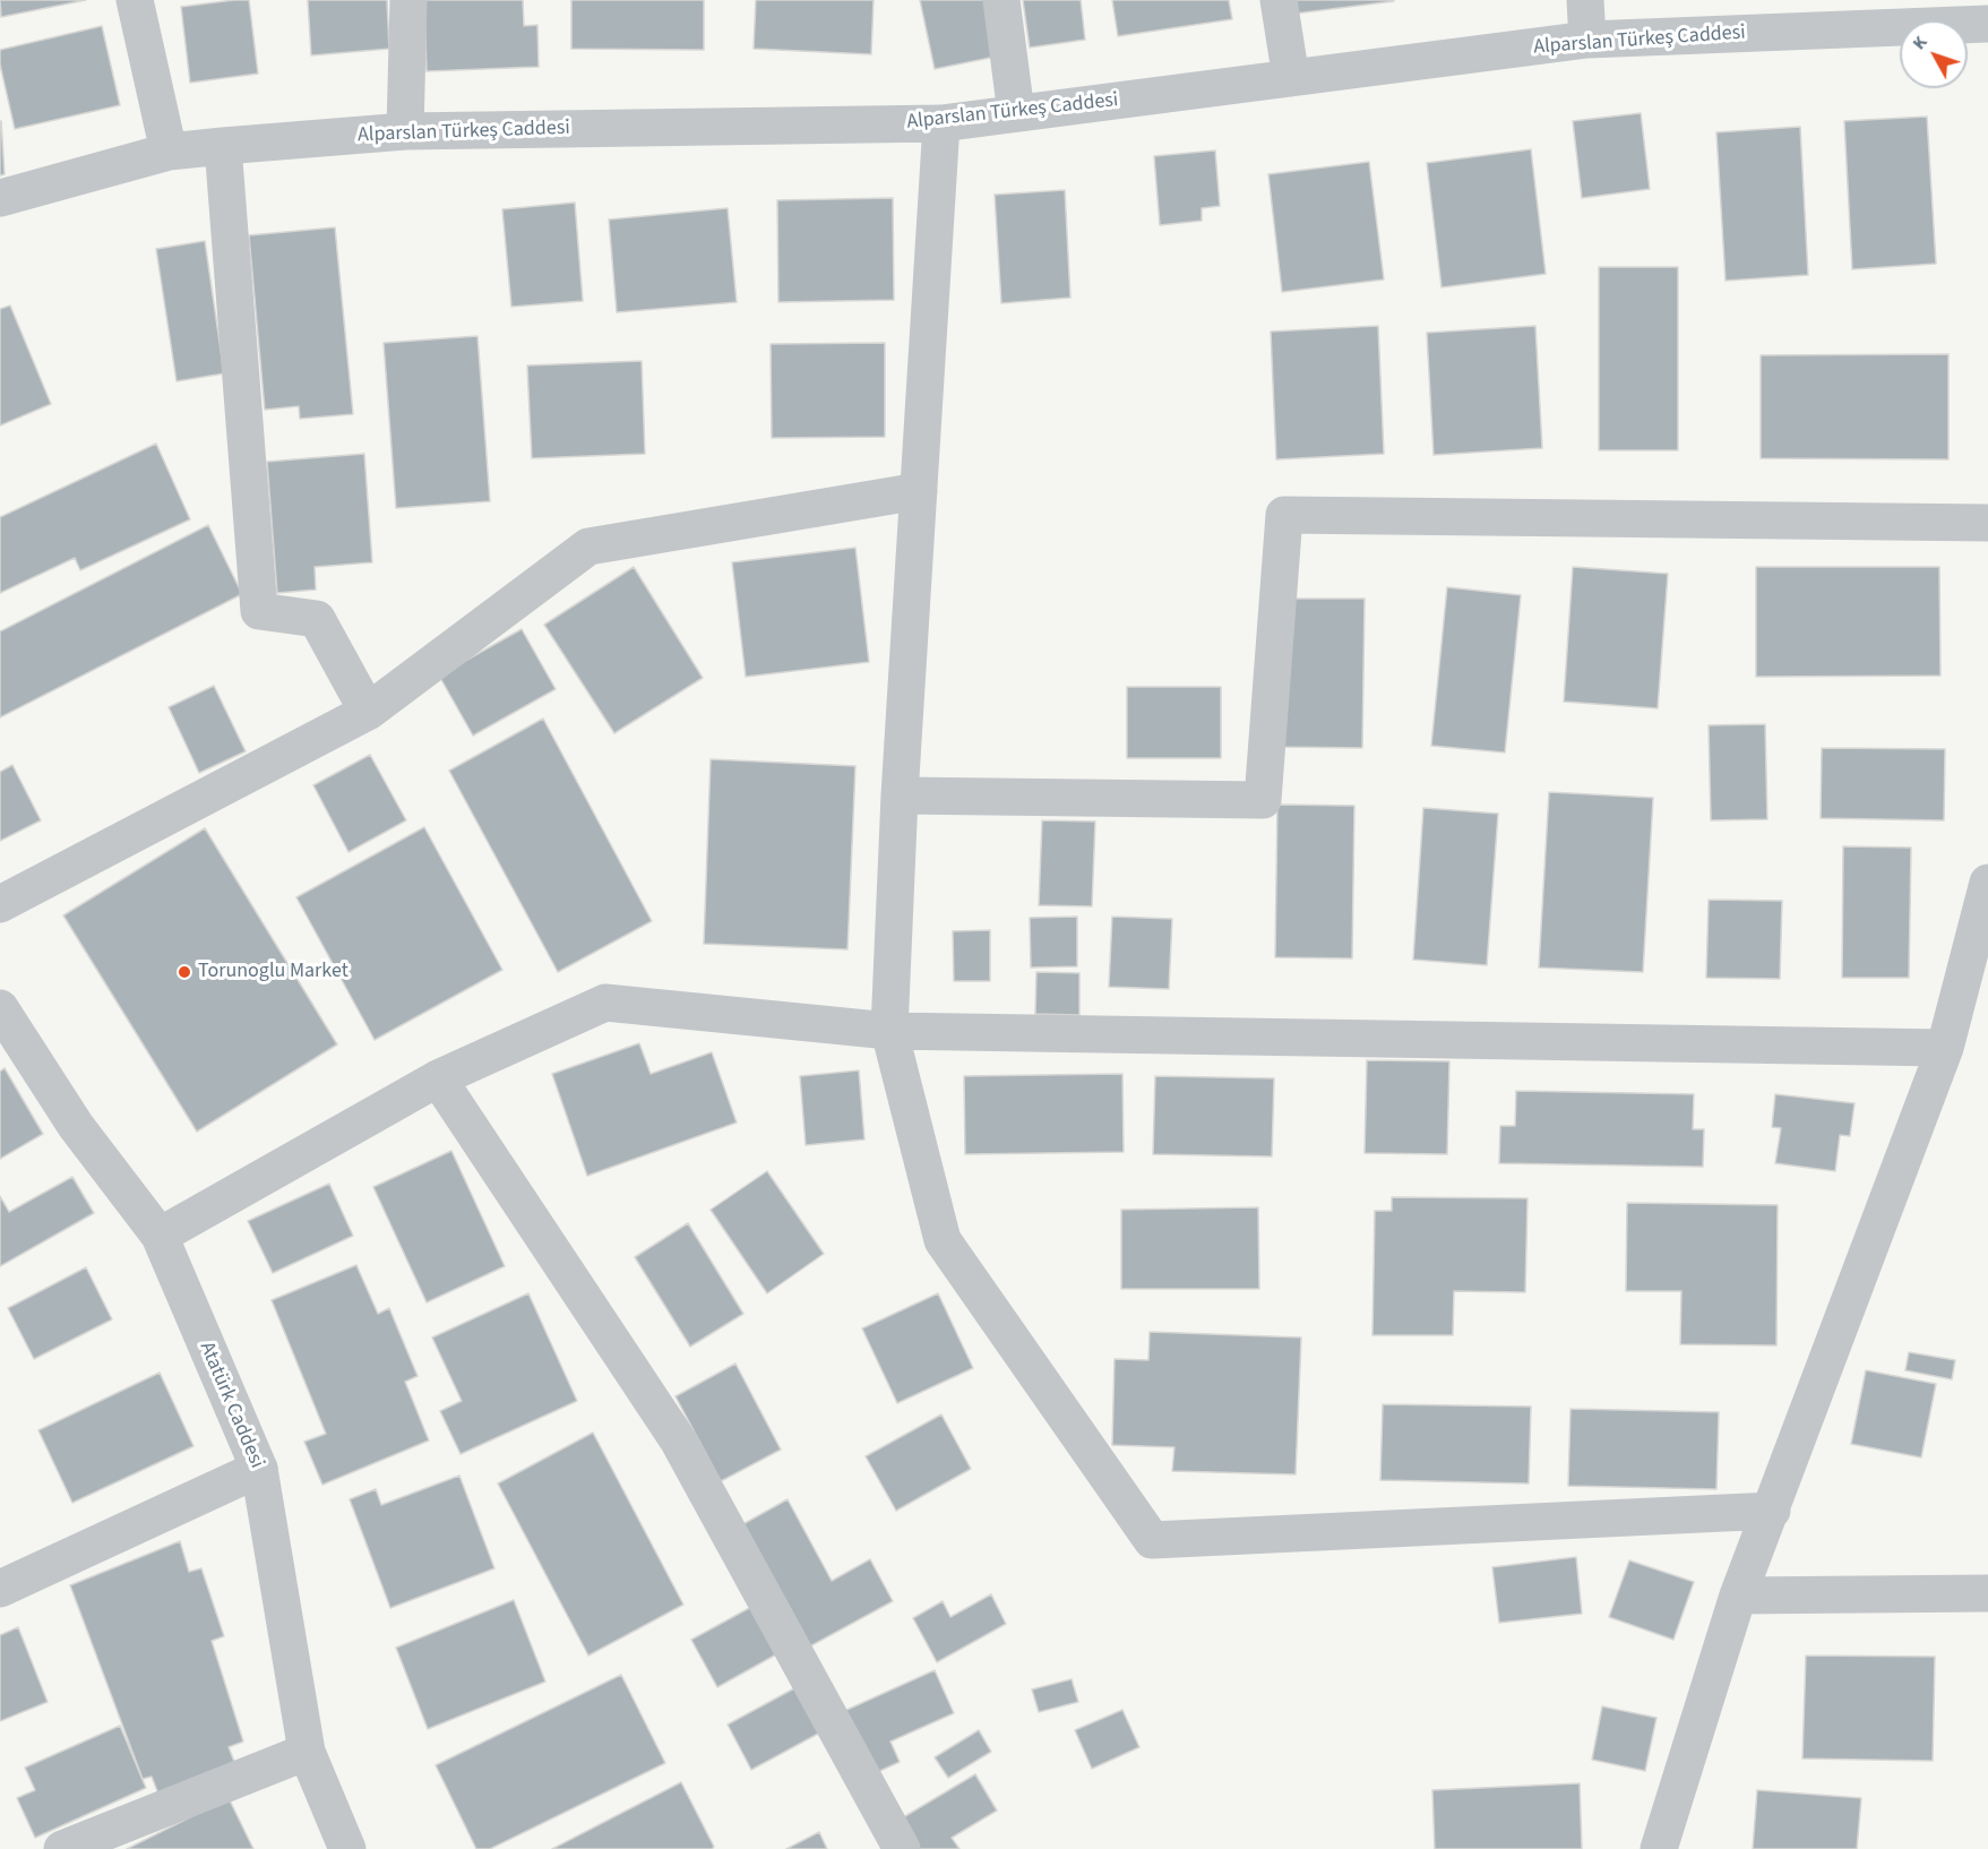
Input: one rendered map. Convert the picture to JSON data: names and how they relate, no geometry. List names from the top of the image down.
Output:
{
  "streets": {
    "street": ["Alparslan Türkeş Caddesi", "Atatürk Caddesi"]
  },
  "places": ["Torunoglu Market"],
  "north": "top left"
}
